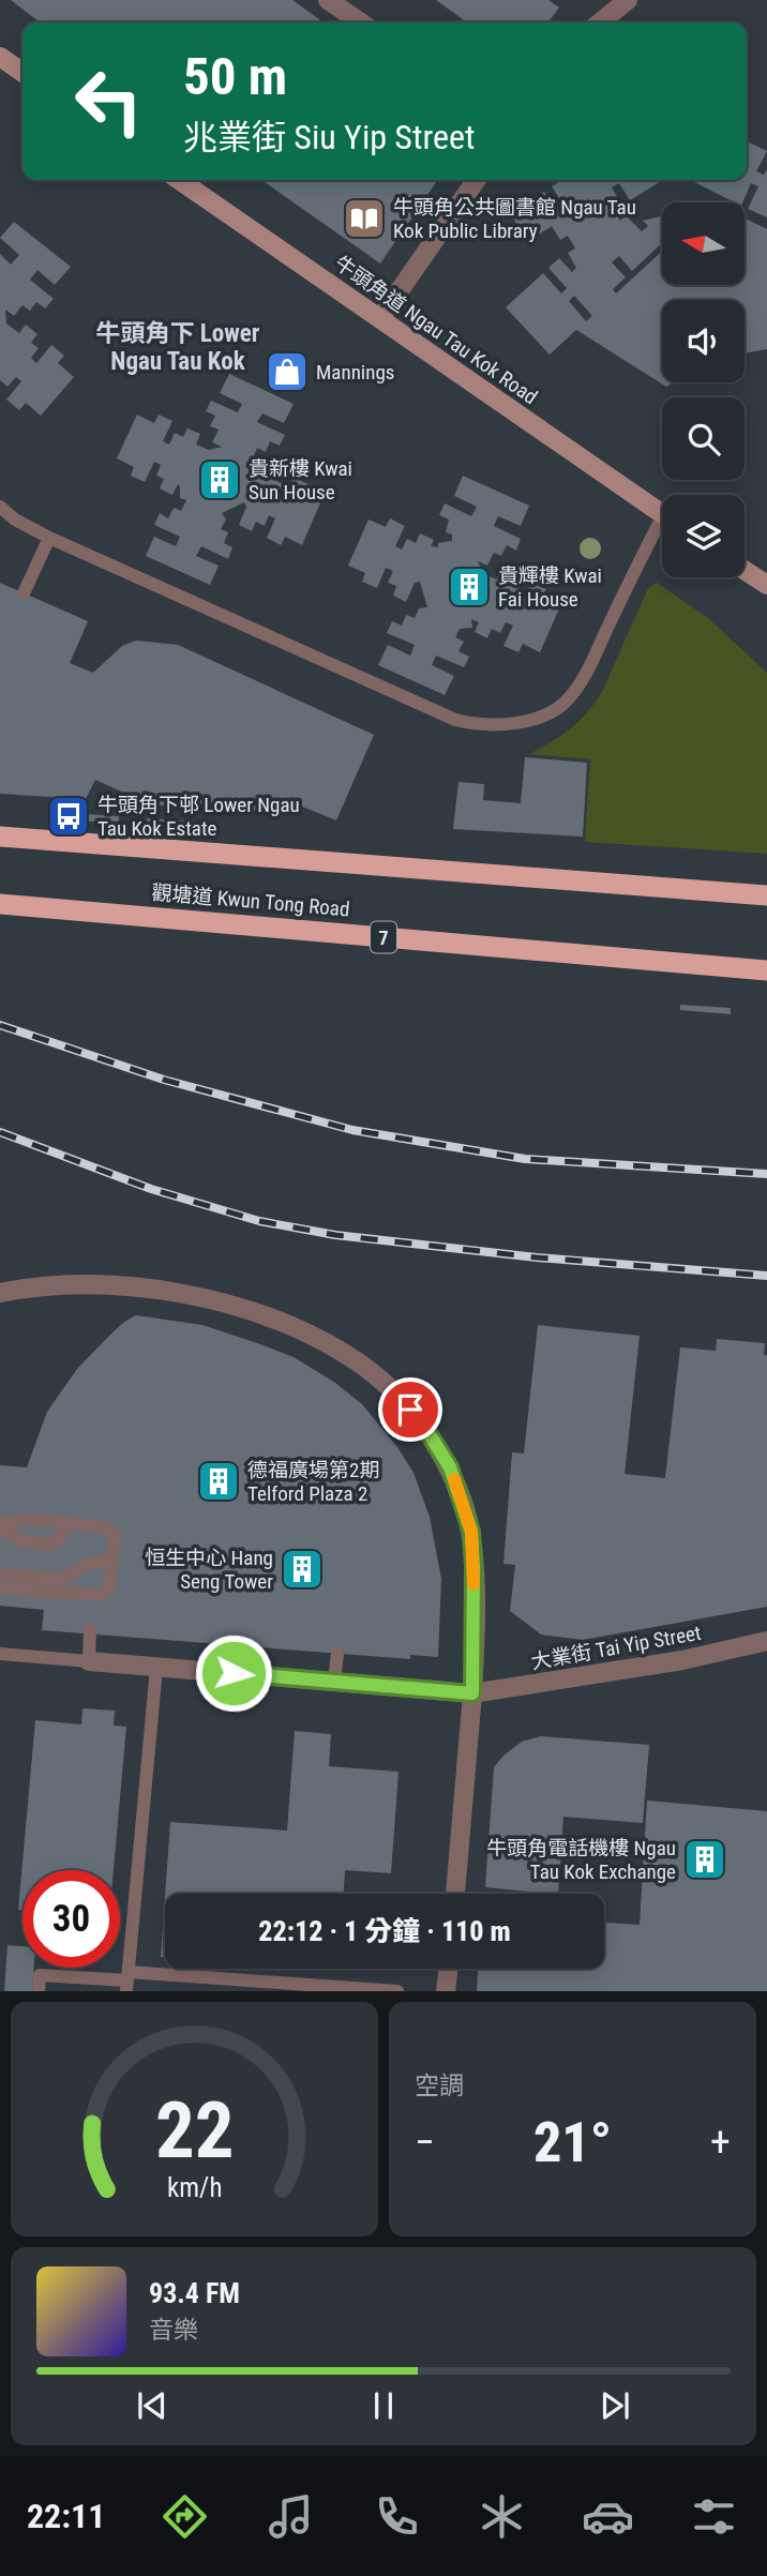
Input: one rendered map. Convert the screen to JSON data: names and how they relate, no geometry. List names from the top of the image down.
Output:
{
  "streets": {
    "highway": ["觀塘道 Kwun Tong Road", "7"],
    "main road": ["牛頭角道 Ngau Tau Kok Road"],
    "street": ["大業街 Tai Yip Street"]
  },
  "districts": ["牛頭角下 Lower Ngau Tau Kok"],
  "places": {
    "library": ["牛頭角公共圖書館 Ngau Tau Kok Public Library"],
    "shop": ["Mannings"],
    "building": [
      "貴新樓 Kwai Sun House",
      "貴輝樓 Kwai Fai House",
      "德福廣場第2期 Telford Plaza 2",
      "恒生中心 Hang Seng Tower",
      "牛頭角電話機樓 Ngau Tau Kok Exchange"
    ],
    "bus stop": ["牛頭角下邨 Lower Ngau Tau Kok Estate"]
  },
  "north": "left",
  "page": {
    "turn": ["50 m", "兆業街 Siu Yip Street"],
    "limit": "30",
    "trip": "22:12 · 1 分鐘 · 110 m",
    "tile": "空調",
    "heat": ["−", "21°", "+"],
    "song": ["93.4 FM", "音樂"],
    "tabs": "22:11",
    "gauge": ["22", "km/h"]
  }
}
